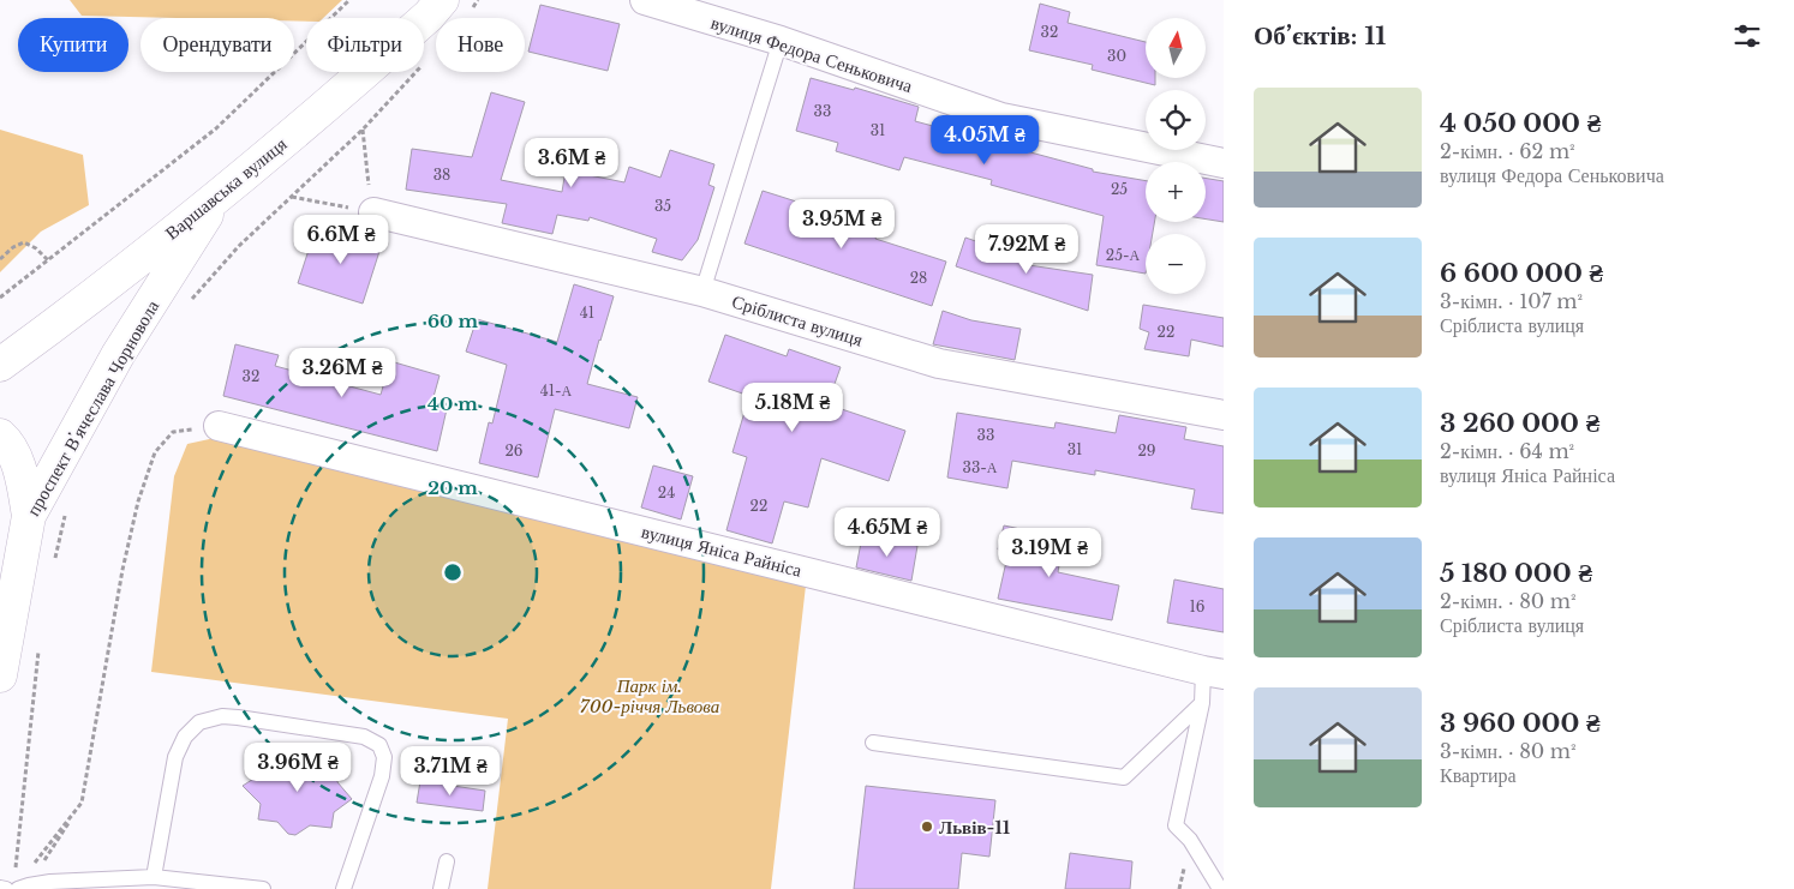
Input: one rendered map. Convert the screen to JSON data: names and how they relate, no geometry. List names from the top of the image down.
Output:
{
  "streets": {
    "main road": ["Варшавська вулиця", "проспект Вʼячеслава Чорновола"],
    "street": ["вулиця Федора Сеньковича", "Сріблиста вулиця", "вулиця Яніса Райніса"]
  },
  "crossings": [
    ["Варшавська вулиця", "проспект Вʼячеслава Чорновола"]
  ],
  "parks": ["Парк ім. 700-річчя Львова"],
  "places": ["Львів-11"],
  "house_numbers": [
    "32",
    "30",
    "33",
    "31",
    "38",
    "25",
    "35",
    "25-А",
    "28",
    "41",
    "22",
    "32",
    "41-А",
    "33",
    "31",
    "26",
    "29",
    "33-А",
    "24",
    "22",
    "16"
  ],
  "north": "top",
  "page": {
    "heading": "Об’єктів: 11",
    "map_buttons": ["+", "−"],
    "chip": [
      "Купити",
      "Орендувати",
      "Фільтри",
      "Нове"
    ],
    "list": [
      {
        "name": "4 050 000 ₴",
        "note": "2-кімн. · 62 m² · вулиця Федора Сеньковича"
      },
      {
        "name": "6 600 000 ₴",
        "note": "3-кімн. · 107 m² · Сріблиста вулиця"
      },
      {
        "name": "3 260 000 ₴",
        "note": "2-кімн. · 64 m² · вулиця Яніса Райніса"
      },
      {
        "name": "5 180 000 ₴",
        "note": "2-кімн. · 80 m² · Сріблиста вулиця"
      },
      {
        "name": "3 960 000 ₴",
        "note": "3-кімн. · 80 m² · Квартира"
      }
    ],
    "price": [
      "4.05M ₴",
      "3.6M ₴",
      "3.95M ₴",
      "6.6M ₴",
      "7.92M ₴",
      "3.26M ₴",
      "5.18M ₴",
      "4.65M ₴",
      "3.19M ₴",
      "3.96M ₴",
      "3.71M ₴"
    ]
  },
  "rings": ["60 m", "40 m", "20 m"]
}
